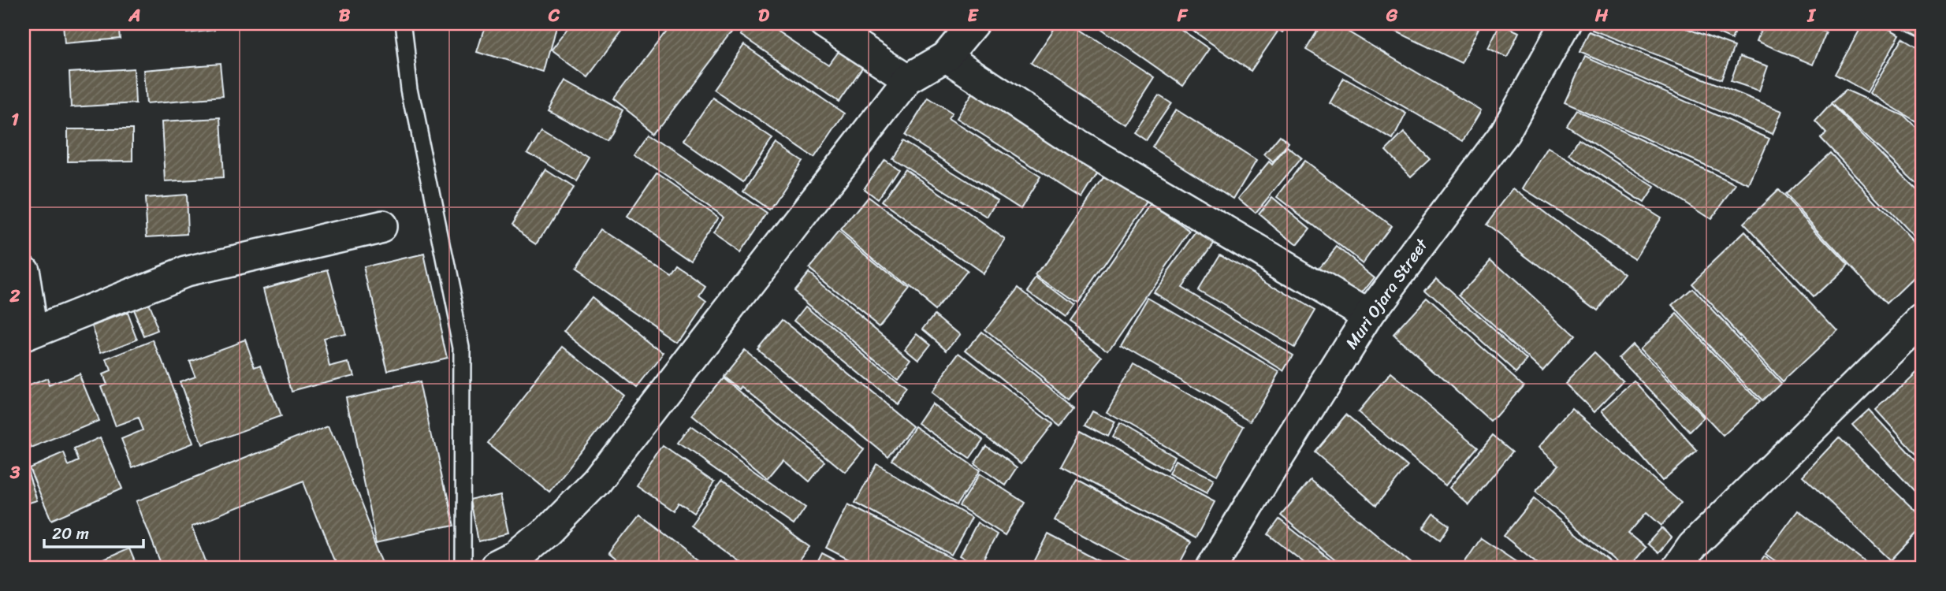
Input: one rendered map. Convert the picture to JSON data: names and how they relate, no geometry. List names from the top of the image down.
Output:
{
  "streets": {
    "street": ["Muri Ojara Street"]
  },
  "scale_bar": "20 m",
  "grid": {
    "columns": [
      "A",
      "B",
      "C",
      "D",
      "E",
      "F",
      "G",
      "H",
      "I"
    ],
    "rows": ["1", "2", "3"]
  }
}
